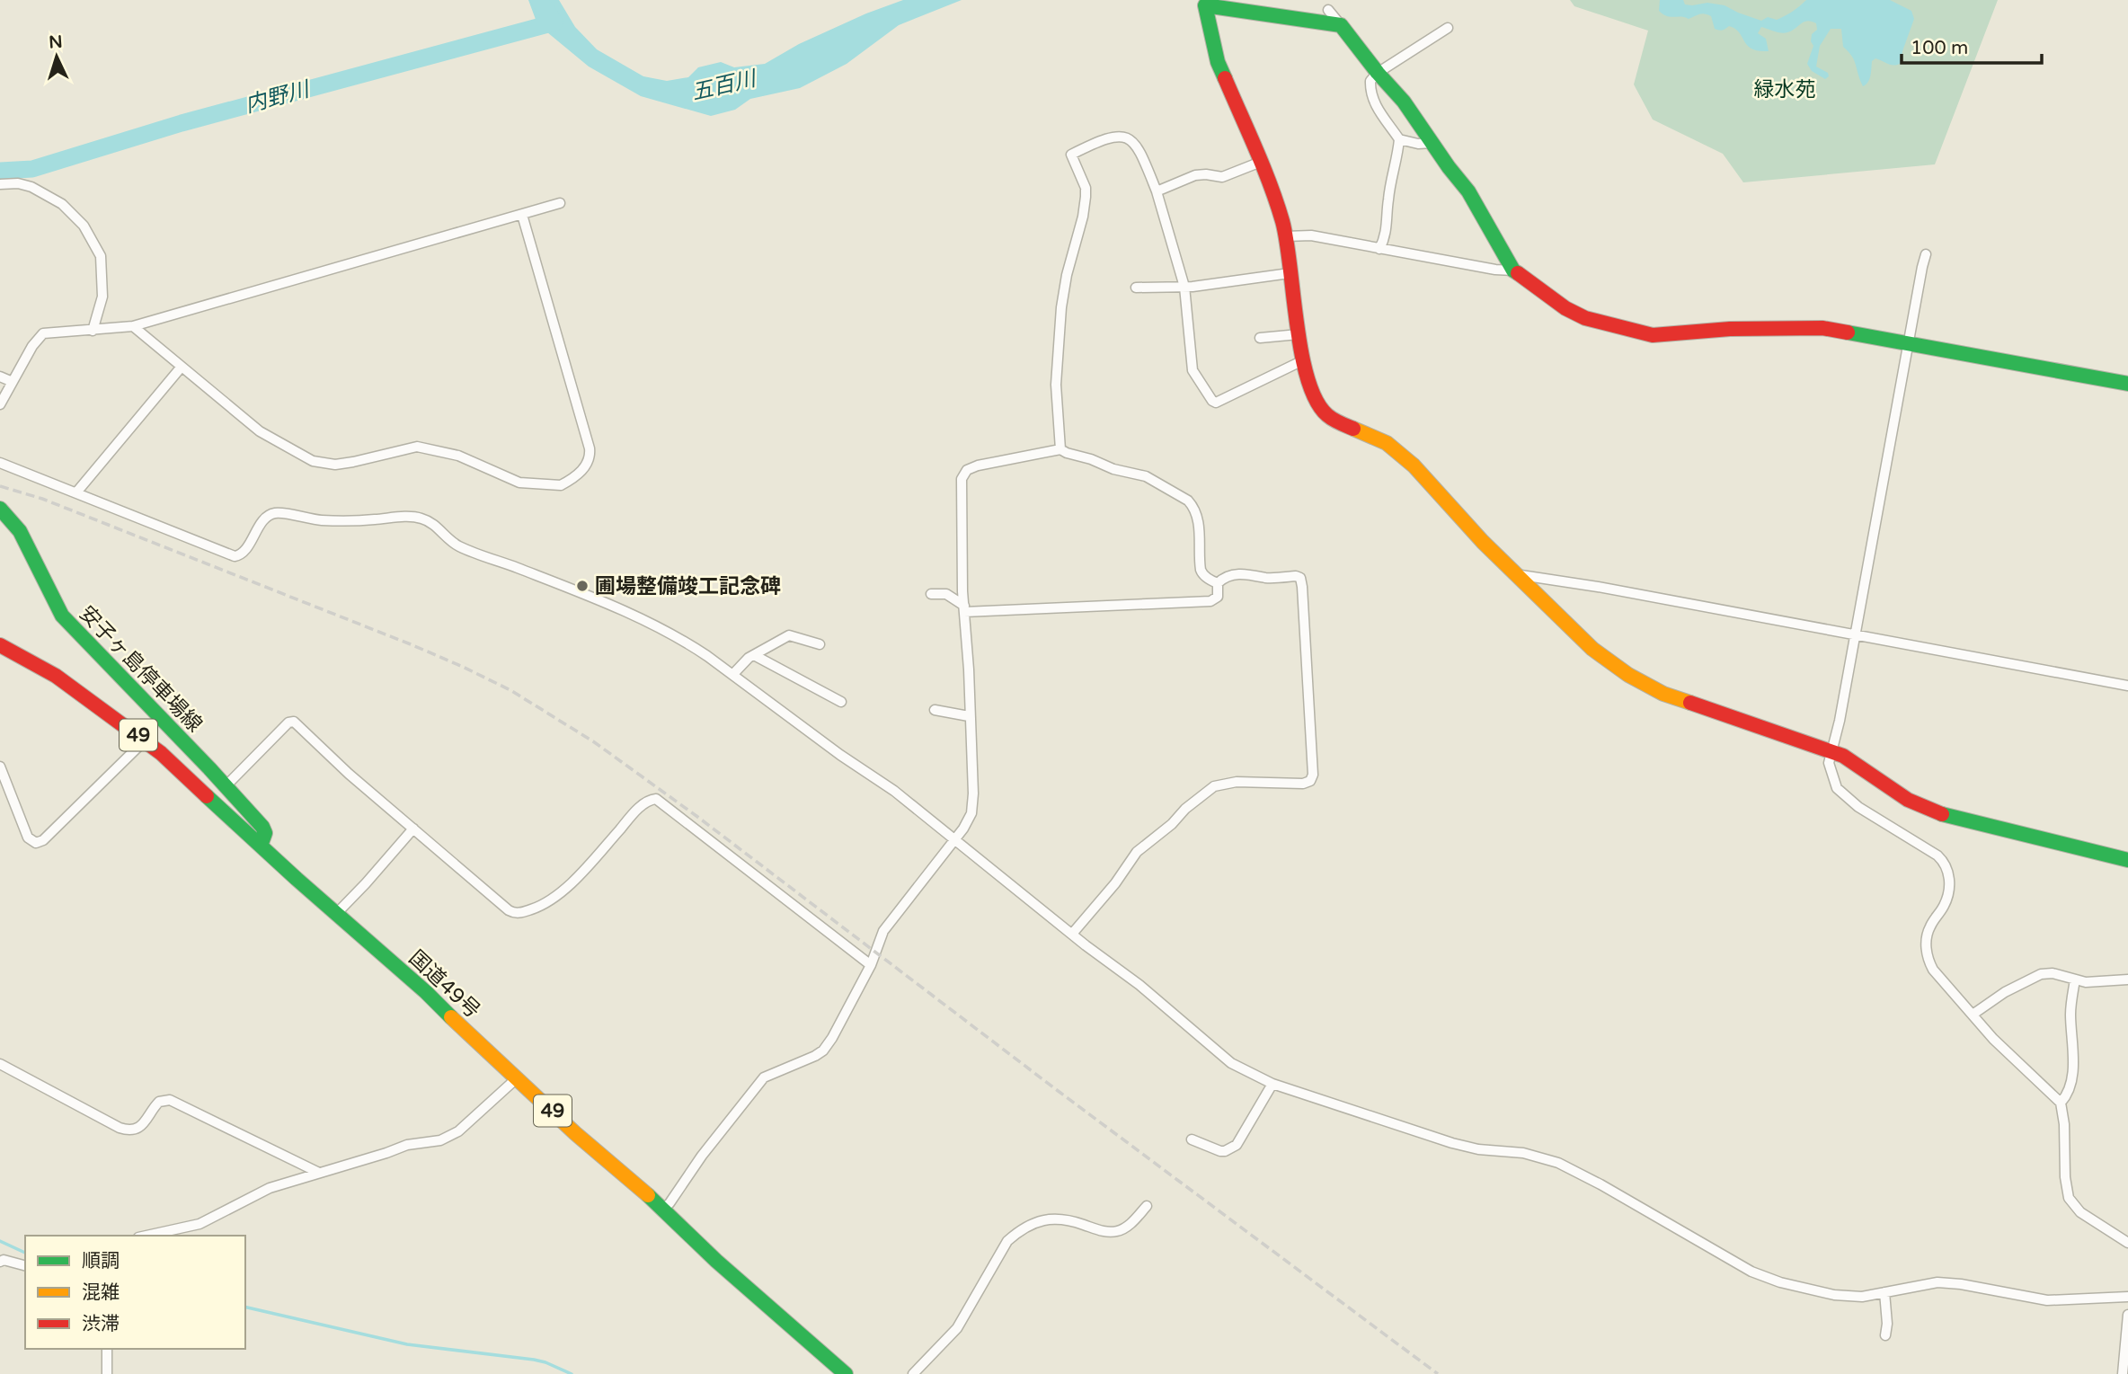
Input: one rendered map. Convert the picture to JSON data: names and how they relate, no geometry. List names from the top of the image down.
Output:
{
  "streets": {
    "main road": ["安子ヶ島停車場線", "49", "国道49号"]
  },
  "crossings": [
    ["安子ヶ島停車場線", "国道49号"]
  ],
  "water": ["五百川", "内野川"],
  "parks": ["緑水苑"],
  "places": ["圃場整備竣工記念碑"],
  "legend": ["順調", "混雑", "渋滞"],
  "scale_bar": "100 m",
  "north": "top"
}
